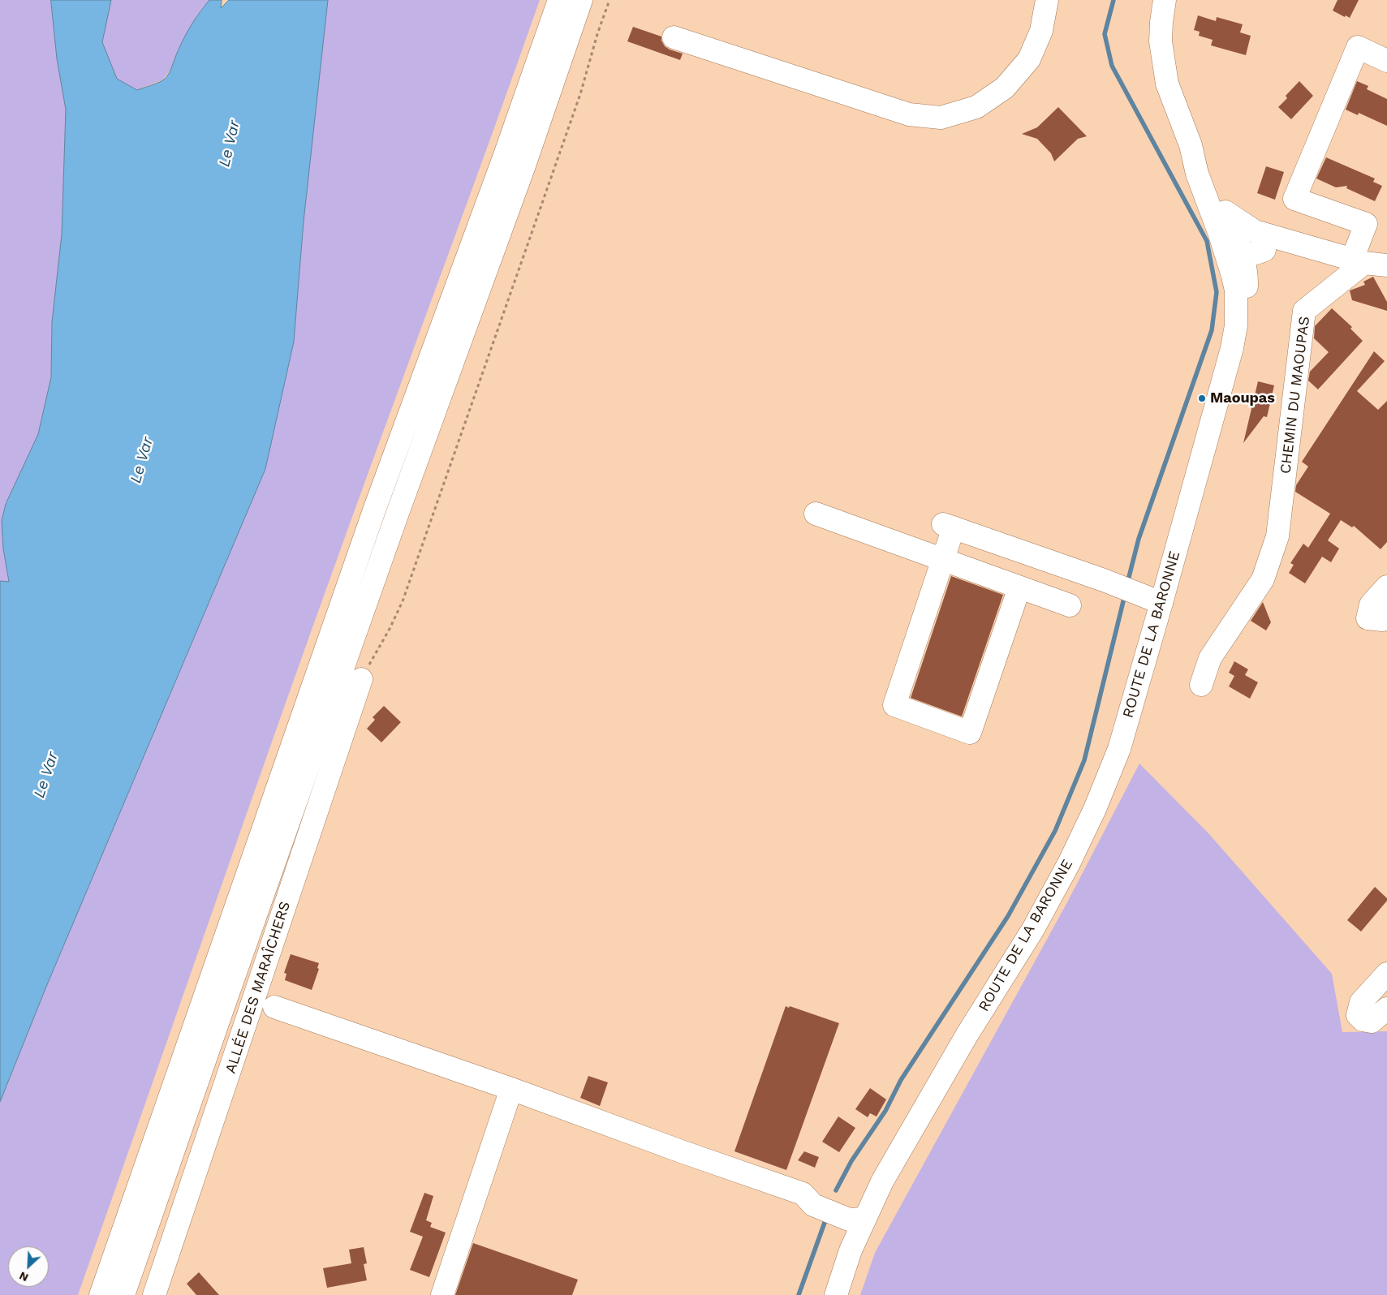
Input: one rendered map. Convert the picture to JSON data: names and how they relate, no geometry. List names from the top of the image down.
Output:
{
  "streets": {
    "main road": ["CHEMIN DU MAOUPAS", "ROUTE DE LA BARONNE", "ALLÉE DES MARAÎCHERS"]
  },
  "water": ["Le Var"],
  "places": ["Maoupas"],
  "north": "bottom left"
}
